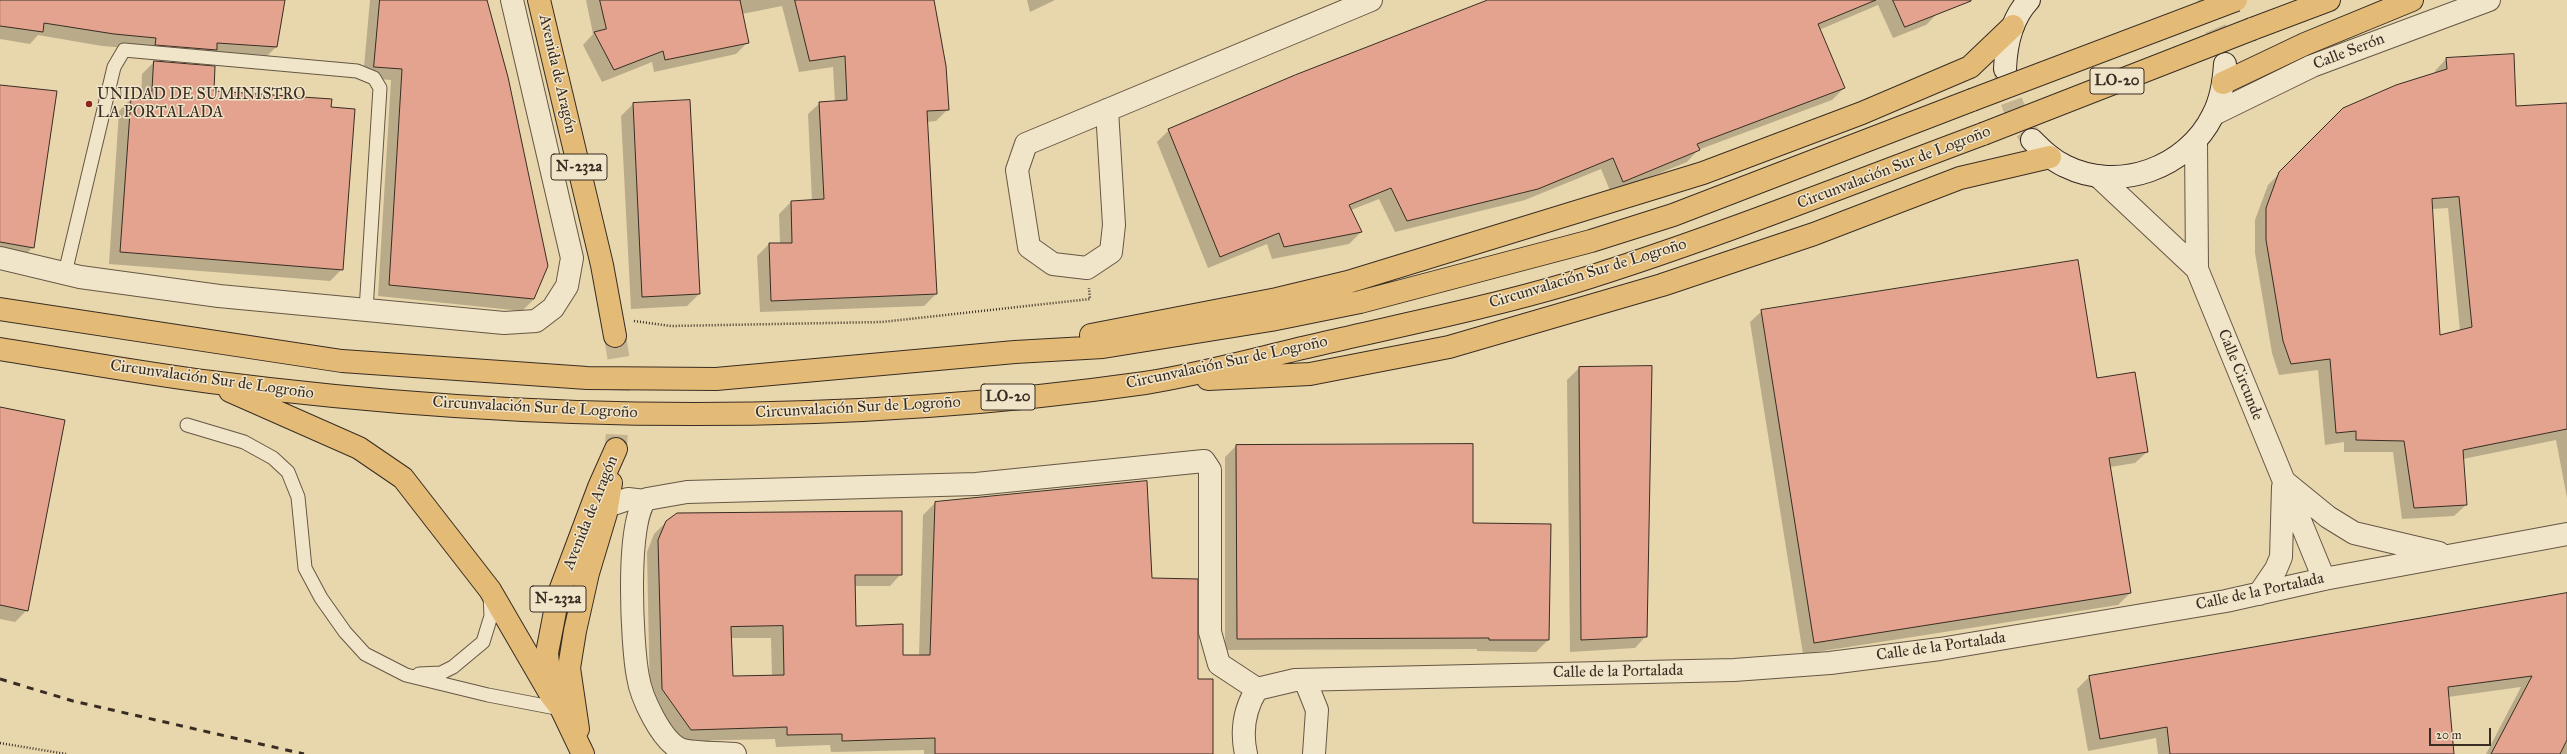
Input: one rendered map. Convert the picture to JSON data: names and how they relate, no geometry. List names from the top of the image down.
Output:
{
  "streets": {
    "main road": [
      "Avenida de Aragón",
      "LO-20",
      "N-232a",
      "Circunvalación Sur de Logroño"
    ],
    "street": ["Calle Serón", "Calle Circunde", "Calle de la Portalada"]
  },
  "crossings": [
    ["Calle Circunde", "Calle de la Portalada"]
  ],
  "places": ["UNIDAD DE SUMINISTRO LA PORTALADA"],
  "scale_bar": "20 m"
}
